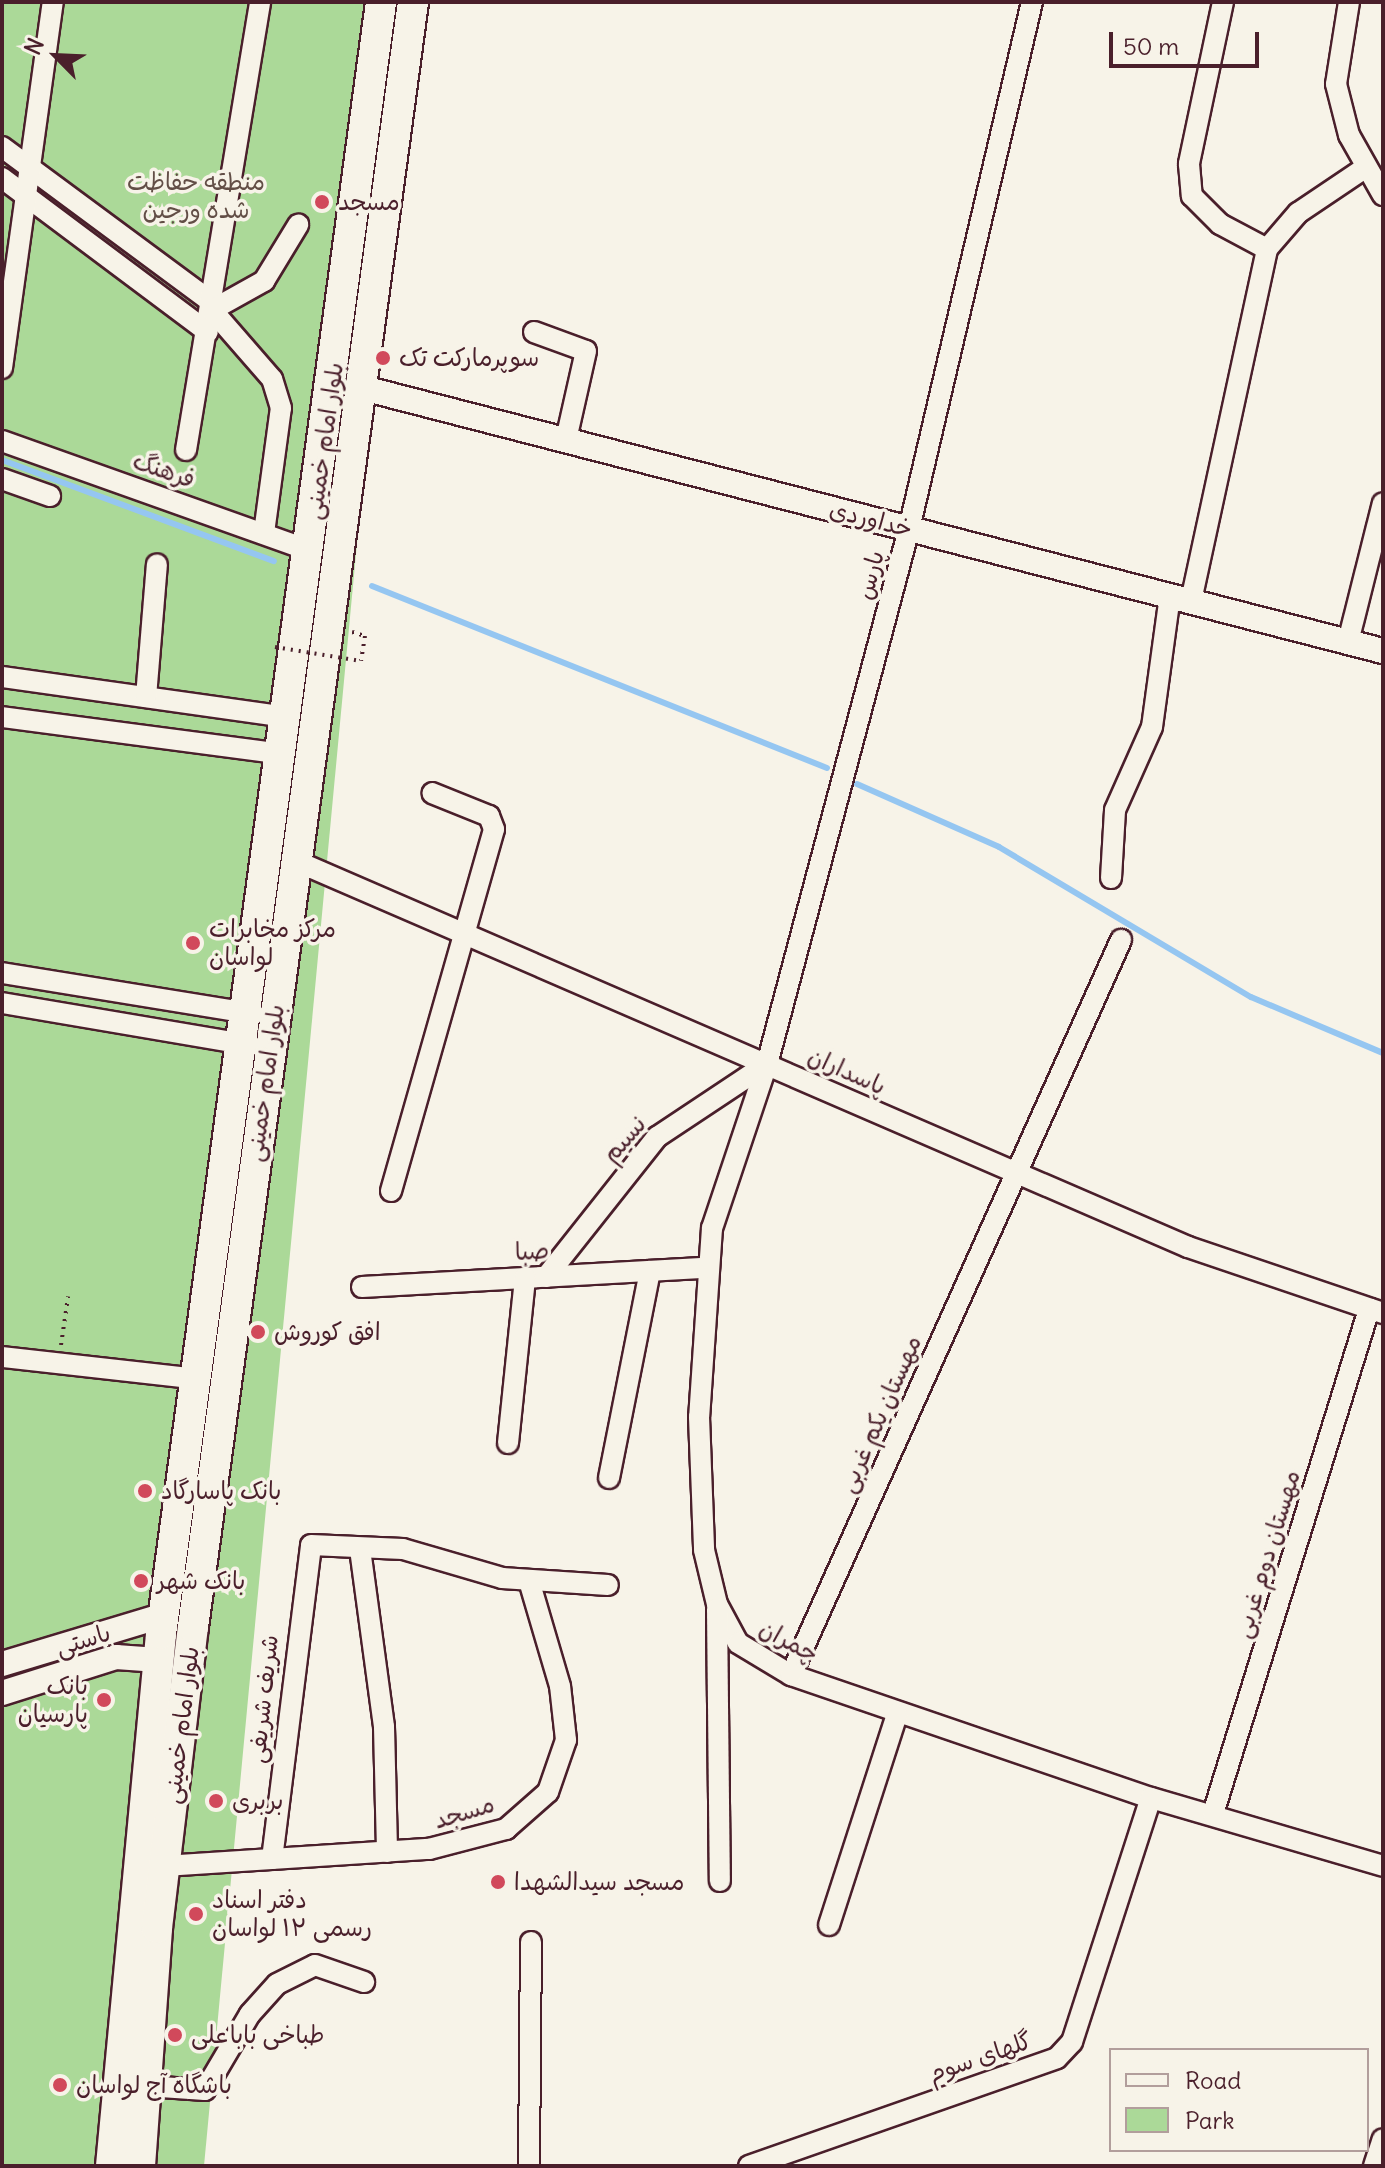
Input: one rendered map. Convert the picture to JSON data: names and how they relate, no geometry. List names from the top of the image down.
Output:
{
  "streets": {
    "main road": ["بلوار امام خمینی"],
    "street": [
      "فرهنگ",
      "خداوردی",
      "پارس",
      "پاسداران",
      "نسیم",
      "صبا",
      "مهستان یکم غربی",
      "مهستان دوم غربی",
      "باستی",
      "چمران",
      "شریف شریفی",
      "مسجد",
      "گلهای سوم"
    ]
  },
  "crossings": [
    ["بلوار امام خمینی", "فرهنگ"],
    ["بلوار امام خمینی", "خداوردی"],
    ["بلوار امام خمینی", "پاسداران"],
    ["بلوار امام خمینی", "باستی"],
    ["بلوار امام خمینی", "مسجد"],
    ["خداوردی", "پارس"],
    ["پارس", "پاسداران"],
    ["پارس", "نسیم"],
    ["پارس", "چمران"],
    ["پاسداران", "نسیم"],
    ["پاسداران", "مهستان یکم غربی"],
    ["پاسداران", "مهستان دوم غربی"],
    ["پاسداران", "چمران"],
    ["نسیم", "صبا"],
    ["نسیم", "چمران"],
    ["صبا", "چمران"],
    ["مهستان یکم غربی", "چمران"],
    ["مهستان دوم غربی", "چمران"],
    ["چمران", "گلهای سوم"],
    ["شریف شریفی", "مسجد"]
  ],
  "parks": ["منطقه حفاظت شده ورجین"],
  "places": [
    "مسجد",
    "سوپرمارکت تک",
    "مرکز مخابرات لواسان",
    "افق کوروش",
    "بانک پاسارگاد",
    "بانک شهر",
    "بانک پارسیان",
    "بربری",
    "مسجد سیدالشهدا",
    "دفتر اسناد رسمی ۱۲ لواسان",
    "طباخی باباعلی",
    "باشگاه آج لواسان"
  ],
  "legend": ["Road", "Park"],
  "scale_bar": "50 m",
  "north": "top left"
}
